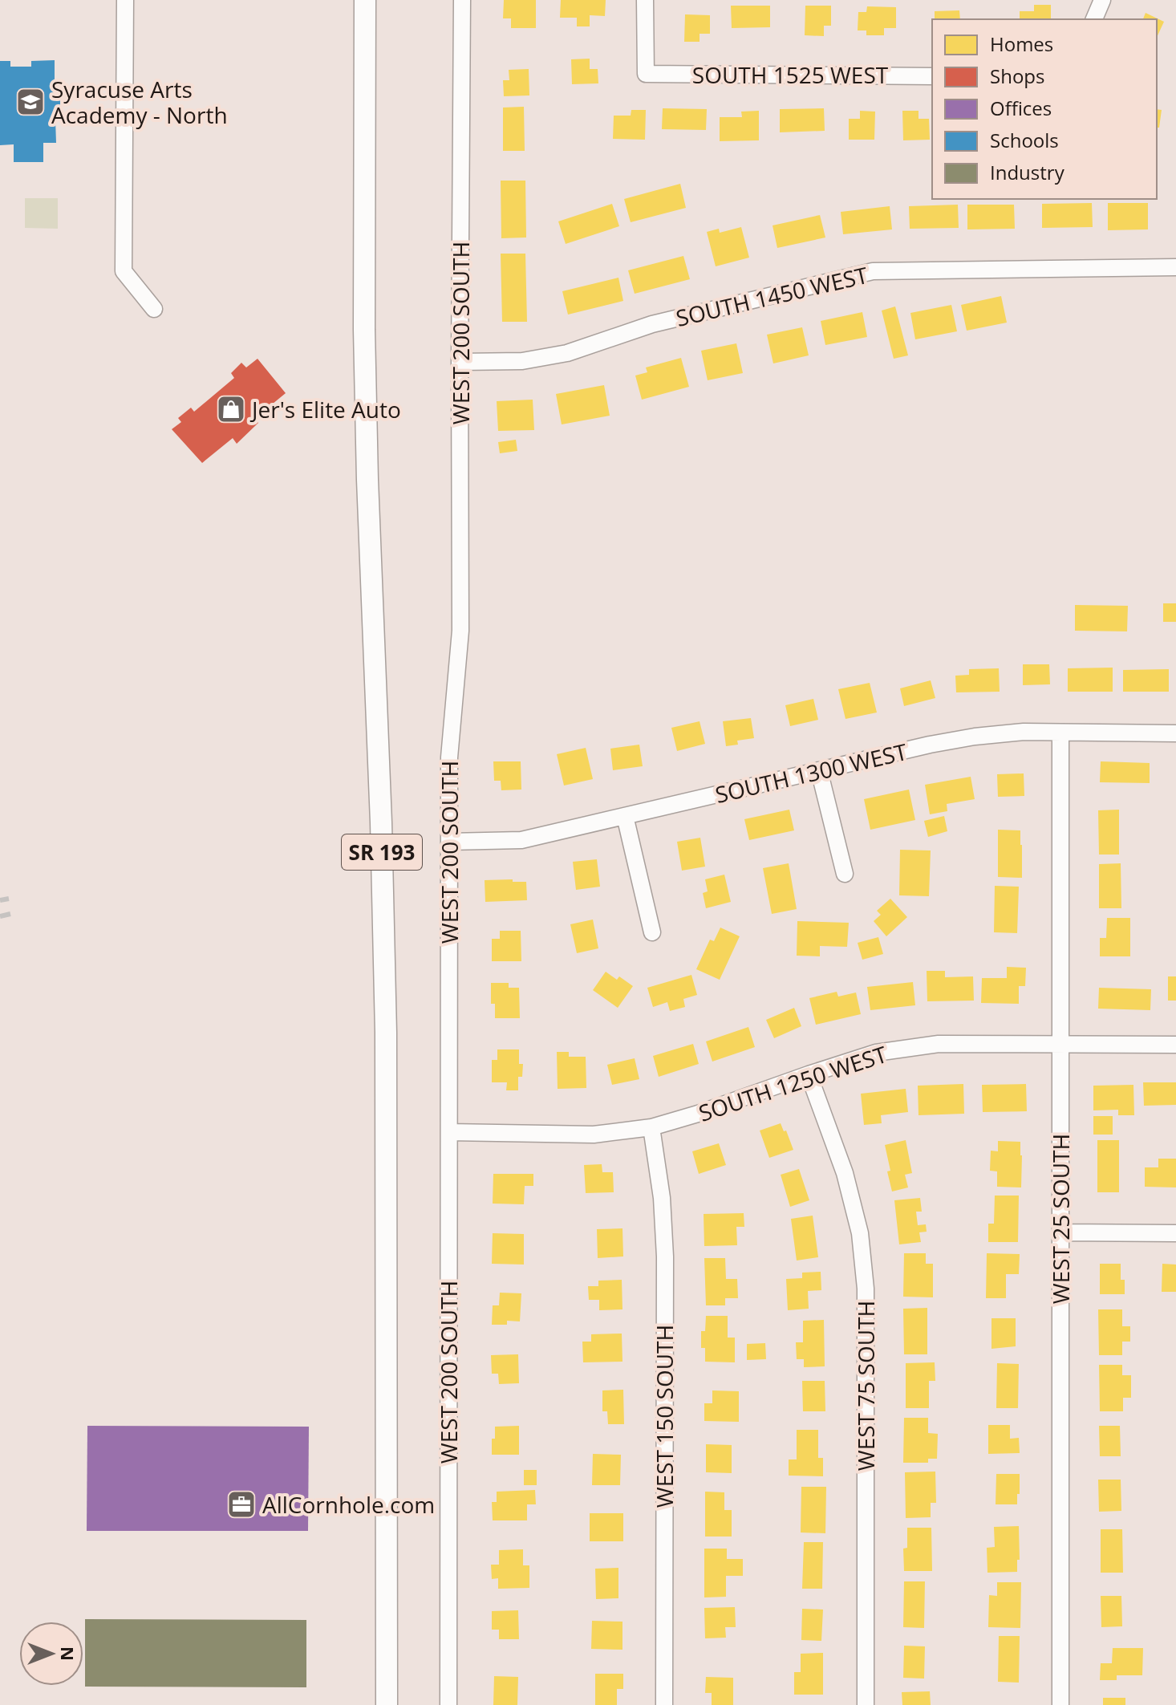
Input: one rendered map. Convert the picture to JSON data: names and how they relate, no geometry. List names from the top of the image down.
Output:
{
  "streets": {
    "main road": ["SR 193"],
    "street": [
      "SOUTH 1525 WEST",
      "SOUTH 1450 WEST",
      "WEST 200 SOUTH",
      "SOUTH 1300 WEST",
      "SOUTH 1250 WEST",
      "WEST 25 SOUTH",
      "WEST 75 SOUTH",
      "WEST 150 SOUTH"
    ]
  },
  "crossings": [
    ["SOUTH 1450 WEST", "WEST 200 SOUTH"],
    ["WEST 200 SOUTH", "SOUTH 1300 WEST"],
    ["WEST 200 SOUTH", "SOUTH 1250 WEST"],
    ["SOUTH 1300 WEST", "WEST 25 SOUTH"],
    ["SOUTH 1250 WEST", "WEST 25 SOUTH"],
    ["SOUTH 1250 WEST", "WEST 75 SOUTH"],
    ["SOUTH 1250 WEST", "WEST 150 SOUTH"]
  ],
  "places": {
    "school or university": ["Syracuse Arts Academy - North"],
    "shop": ["Jer's Elite Auto"],
    "office": ["AllCornhole.com"]
  },
  "legend": [
    "Homes",
    "Shops",
    "Offices",
    "Schools",
    "Industry"
  ],
  "north": "right"
}
